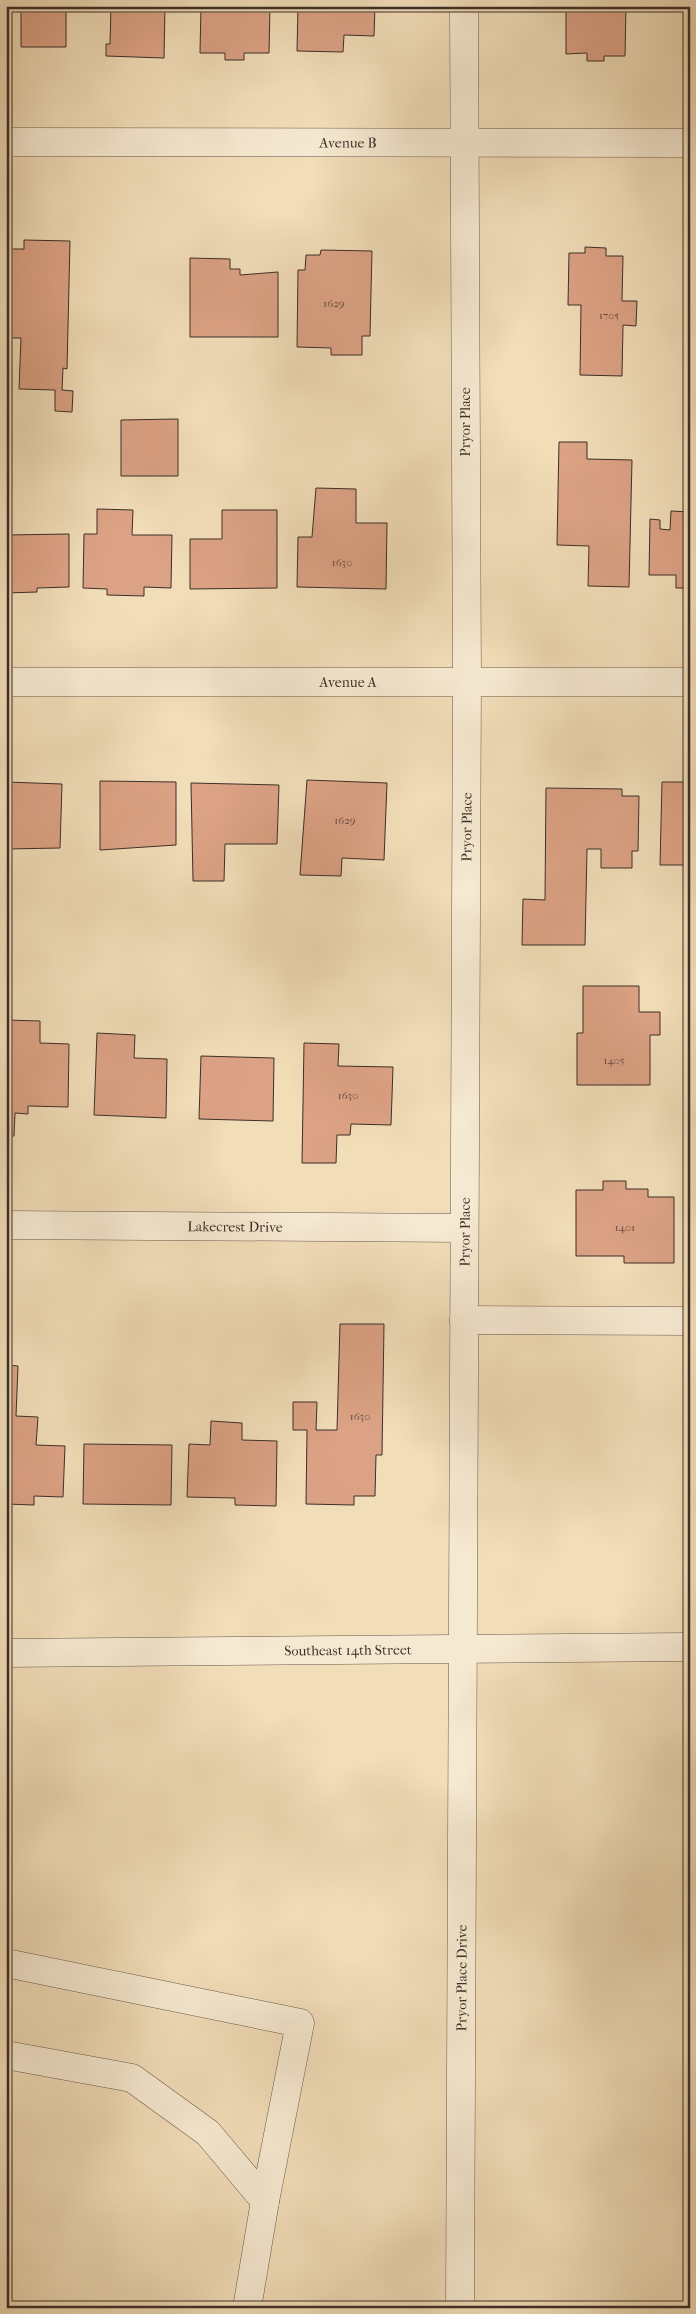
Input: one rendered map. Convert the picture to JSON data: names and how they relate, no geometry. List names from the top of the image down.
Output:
{
  "streets": {
    "street": [
      "Avenue B",
      "Pryor Place",
      "Avenue A",
      "Lakecrest Drive",
      "Southeast 14th Street",
      "Pryor Place Drive"
    ]
  },
  "crossings": [
    ["Avenue B", "Pryor Place"],
    ["Pryor Place", "Avenue A"],
    ["Pryor Place", "Lakecrest Drive"],
    ["Pryor Place", "Southeast 14th Street"],
    ["Pryor Place", "Pryor Place Drive"],
    ["Southeast 14th Street", "Pryor Place Drive"]
  ],
  "house_numbers": [
    "1629",
    "1705",
    "1630",
    "1629",
    "1405",
    "1630",
    "1401",
    "1630"
  ]
}
